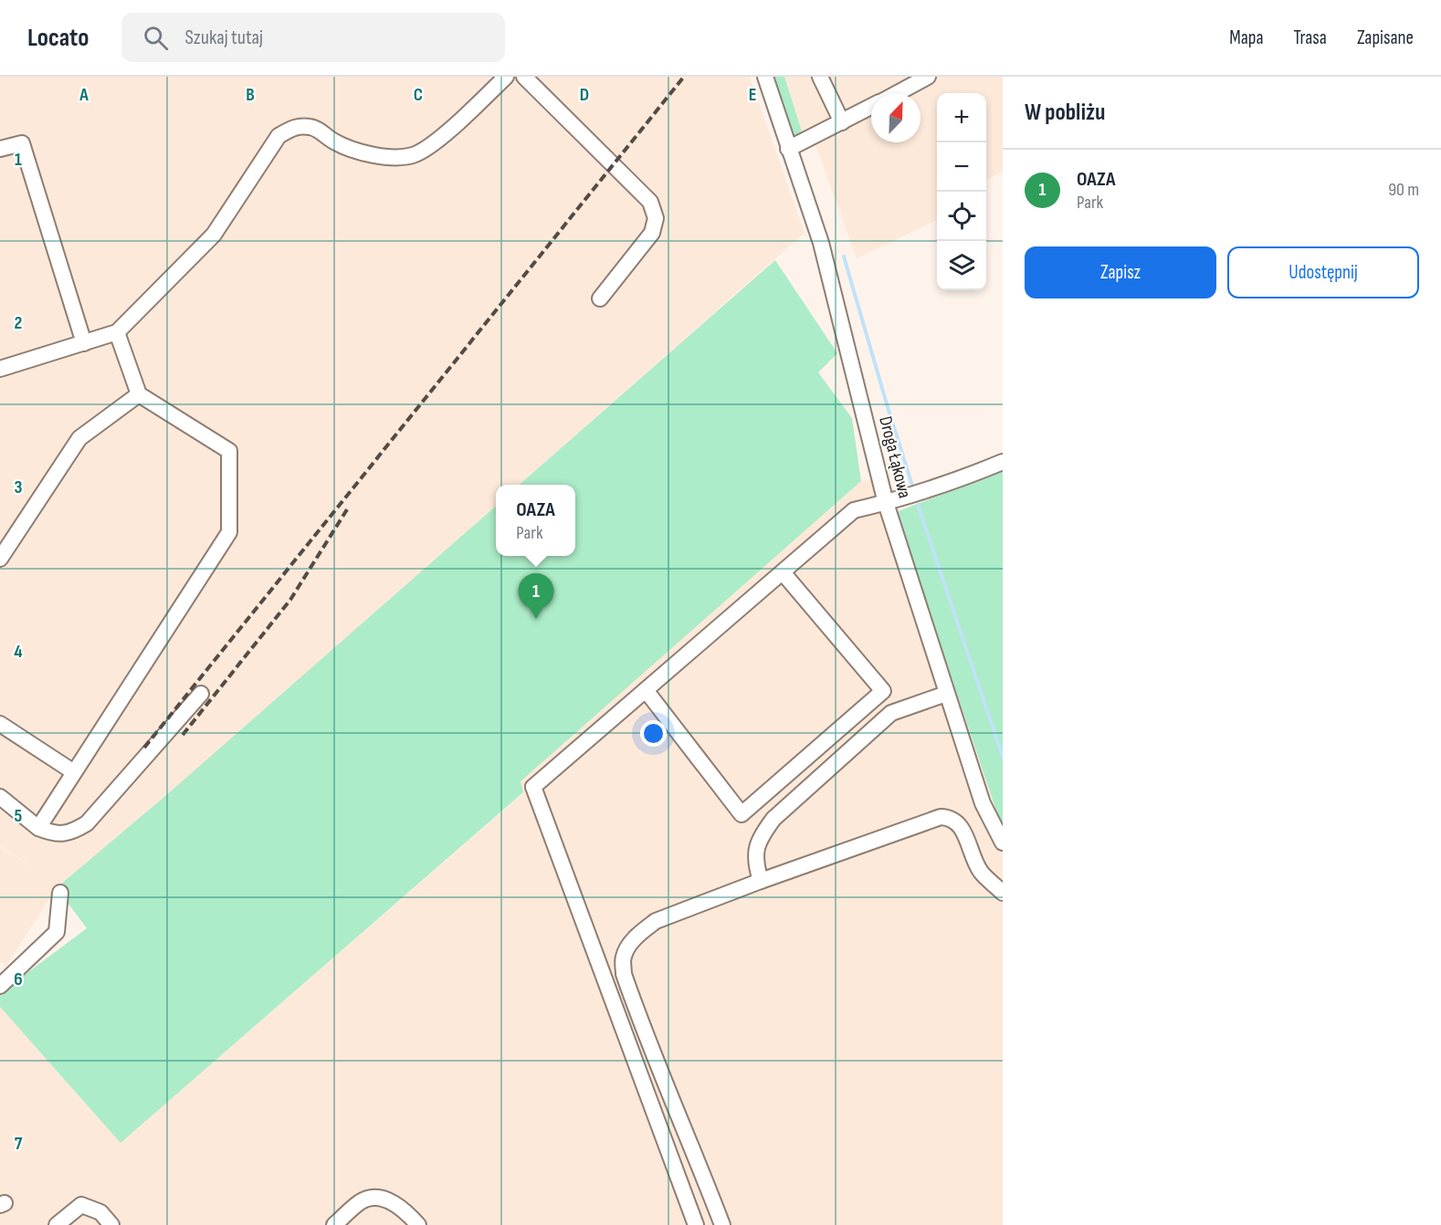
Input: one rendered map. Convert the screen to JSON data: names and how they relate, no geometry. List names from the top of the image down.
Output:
{
  "streets": {
    "street": ["Droga Łąkowa"]
  },
  "north": "top right",
  "page": {
    "header": "Locato",
    "search": "Szukaj tutaj",
    "nav": ["Mapa", "Trasa", "Zapisane"],
    "heading": "W pobliżu",
    "map_buttons": ["+", "−"],
    "list": [
      {
        "mark": "1",
        "name": "OAZA",
        "note": "Park",
        "value": "90 m"
      }
    ],
    "buttons": ["Zapisz", "Udostępnij"],
    "popup": ["OAZA", "Park"],
    "pins": "1"
  },
  "grid": {
    "columns": [
      "A",
      "B",
      "C",
      "D",
      "E"
    ],
    "rows": [
      "1",
      "2",
      "3",
      "4",
      "5",
      "6",
      "7"
    ]
  }
}
